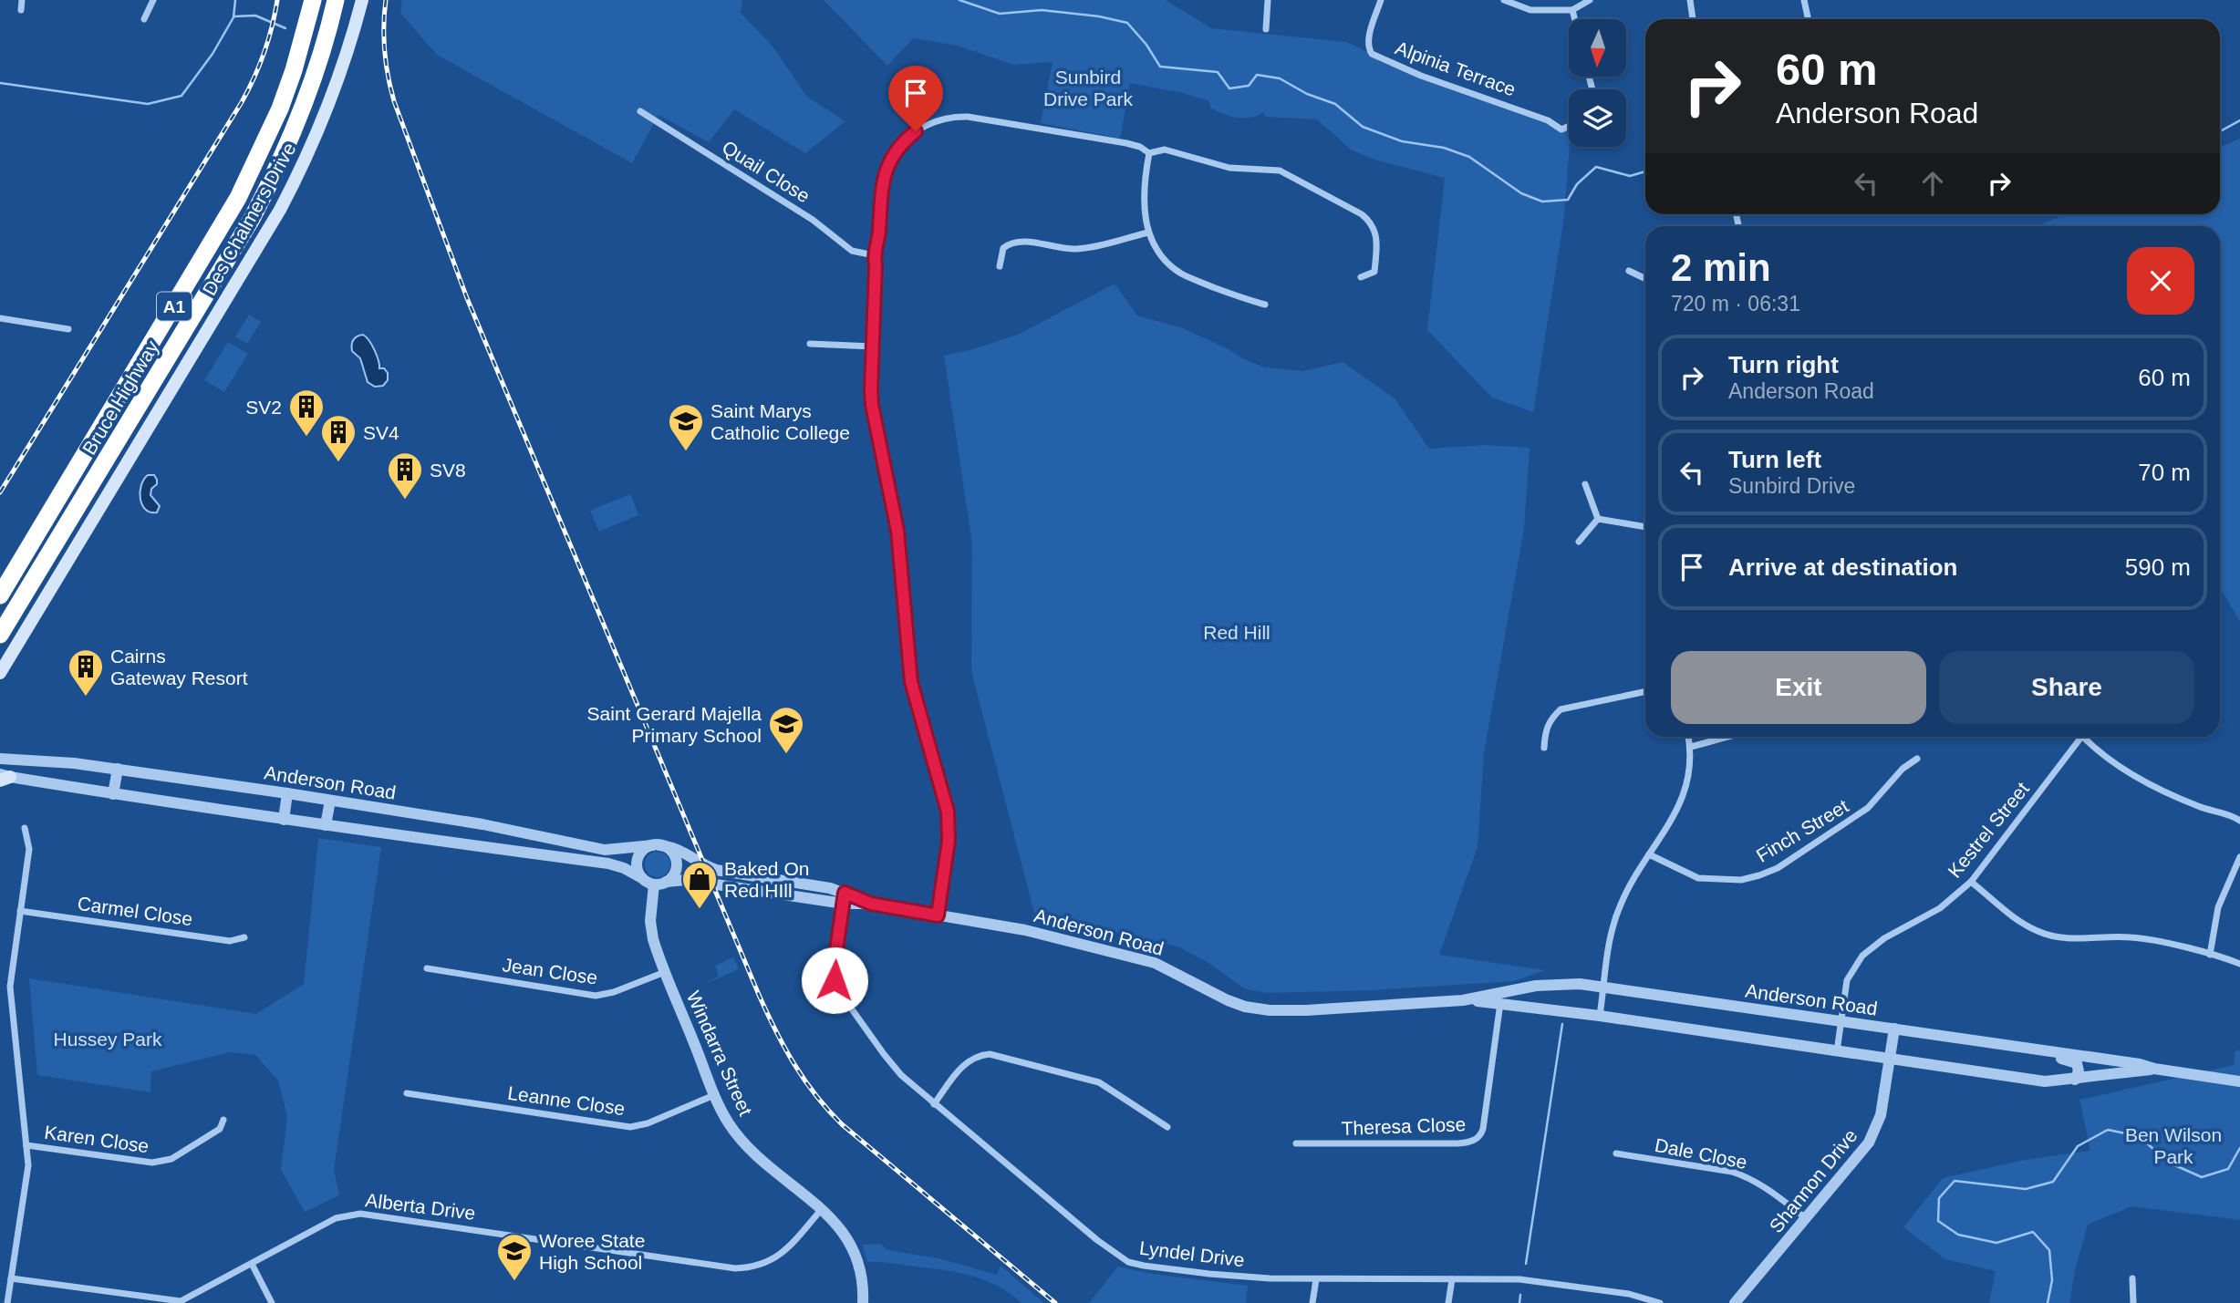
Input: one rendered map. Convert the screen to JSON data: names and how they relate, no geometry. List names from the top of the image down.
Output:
{
  "streets": {
    "highway": ["A1", "Bruce Highway"],
    "main road": ["Des Chalmers Drive"],
    "street": [
      "Alpinia Terrace",
      "Quail Close",
      "Anderson Road",
      "Kestrel Street",
      "Finch Street",
      "Carmel Close",
      "Jean Close",
      "Windarra Street",
      "Leanne Close",
      "Theresa Close",
      "Karen Close",
      "Dale Close",
      "Shannon Drive",
      "Alberta Drive",
      "Lyndel Drive"
    ]
  },
  "crossings": [
    ["Anderson Road", "Kestrel Street"],
    ["Anderson Road", "Windarra Street"],
    ["Anderson Road", "Theresa Close"],
    ["Anderson Road", "Shannon Drive"],
    ["Anderson Road", "Lyndel Drive"],
    ["Jean Close", "Windarra Street"],
    ["Windarra Street", "Leanne Close"],
    ["Windarra Street", "Alberta Drive"],
    ["Dale Close", "Shannon Drive"]
  ],
  "parks": [
    "Sunbird Drive Park",
    "Red Hill",
    "Hussey Park",
    "Ben Wilson Park"
  ],
  "places": {
    "building": [
      "SV2",
      "SV4",
      "SV8",
      "Cairns Gateway Resort"
    ],
    "school or university": ["Saint Marys Catholic College", "Saint Gerard Majella Primary School", "Woree State High School"],
    "shop": ["Baked On Red HIll"]
  },
  "north": "bottom",
  "page": {
    "turn": ["60 m", "Anderson Road"],
    "heading": ["2 min", "720 m · 06:31"],
    "list": [
      {
        "name": "Turn right",
        "note": "Anderson Road",
        "value": "60 m"
      },
      {
        "name": "Turn left",
        "note": "Sunbird Drive",
        "value": "70 m"
      },
      {
        "name": "Arrive at destination",
        "value": "590 m"
      }
    ],
    "buttons": ["Exit", "Share"]
  }
}
